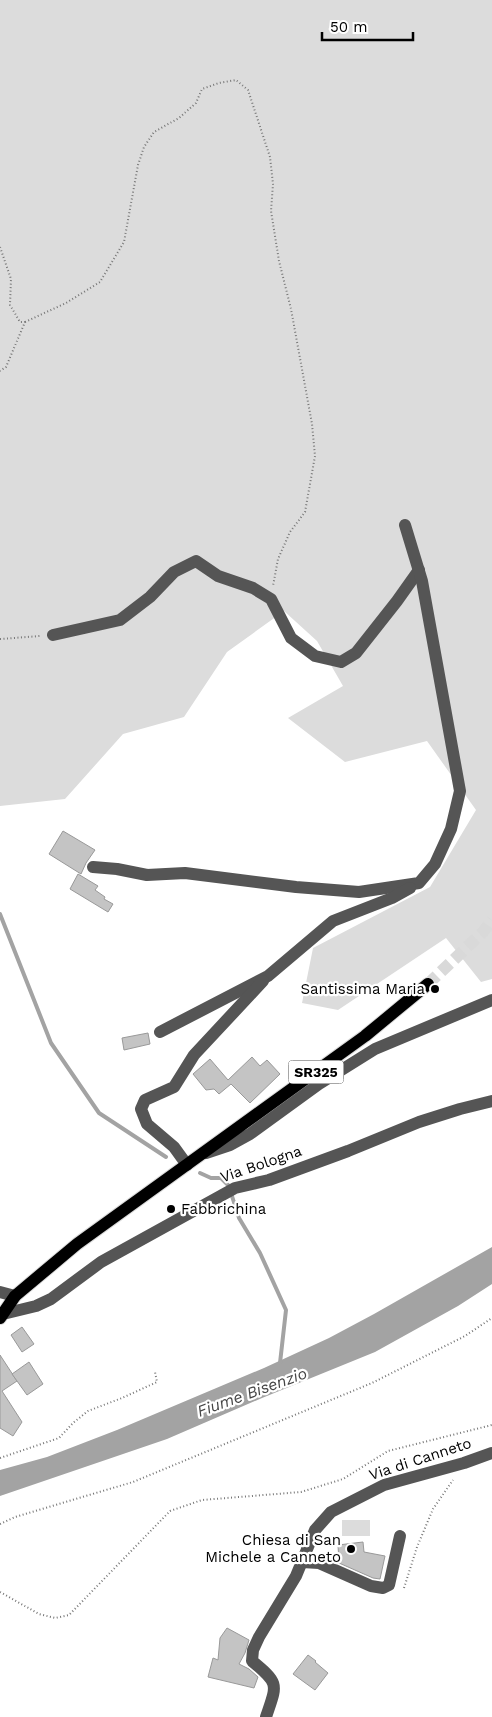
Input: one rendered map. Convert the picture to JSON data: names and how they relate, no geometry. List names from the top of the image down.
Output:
{
  "streets": {
    "main road": ["SR325", "Via Bologna"],
    "street": ["Via di Canneto"]
  },
  "water": ["Fiume Bisenzio"],
  "places": ["Santissima Maria", "Fabbrichina", "Chiesa di San Michele a Canneto"],
  "scale_bar": "50 m"
}
